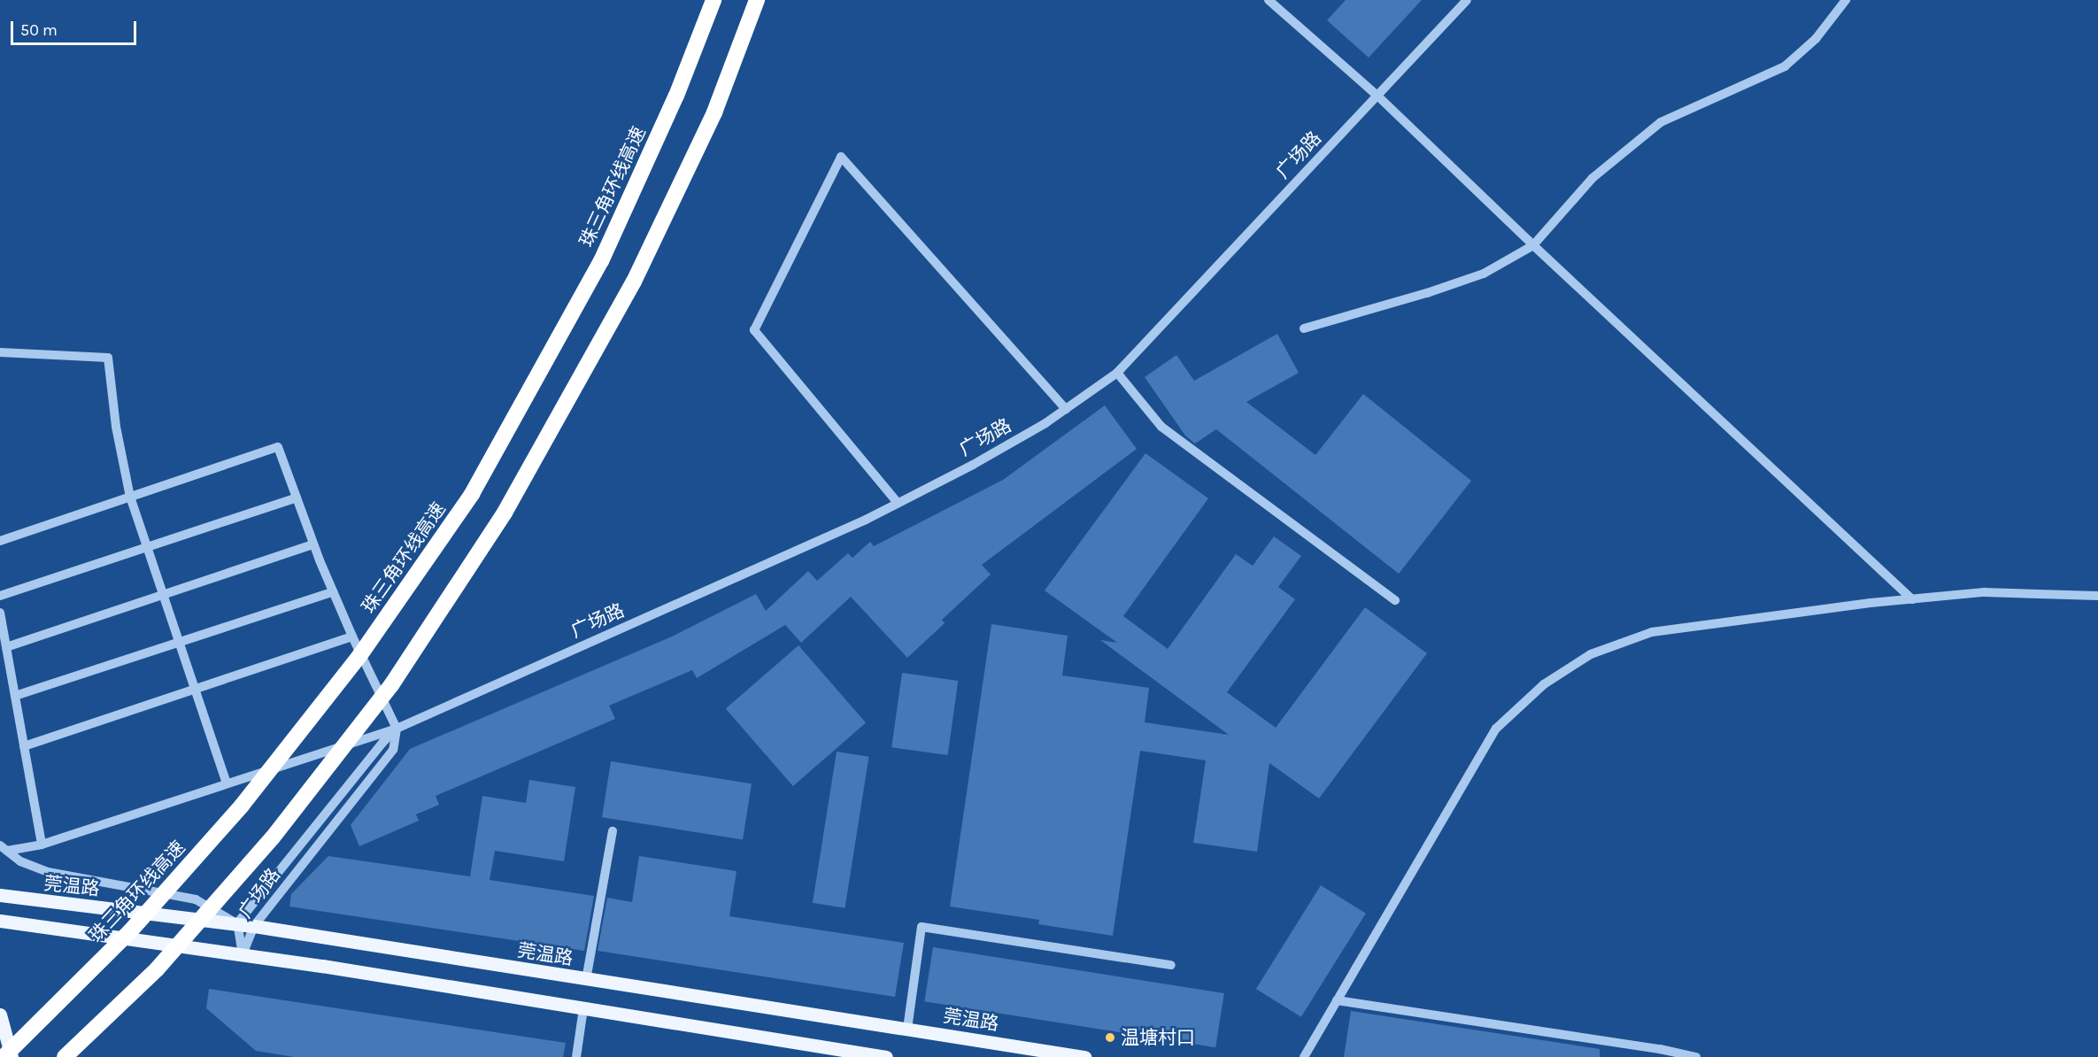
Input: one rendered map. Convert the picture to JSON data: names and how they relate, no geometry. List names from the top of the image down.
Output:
{
  "streets": {
    "highway": ["珠三角环线高速"],
    "main road": ["莞温路"],
    "street": ["广场路"]
  },
  "crossings": [
    ["广场路", "莞温路"]
  ],
  "places": ["温塘村口"],
  "scale_bar": "50 m"
}
